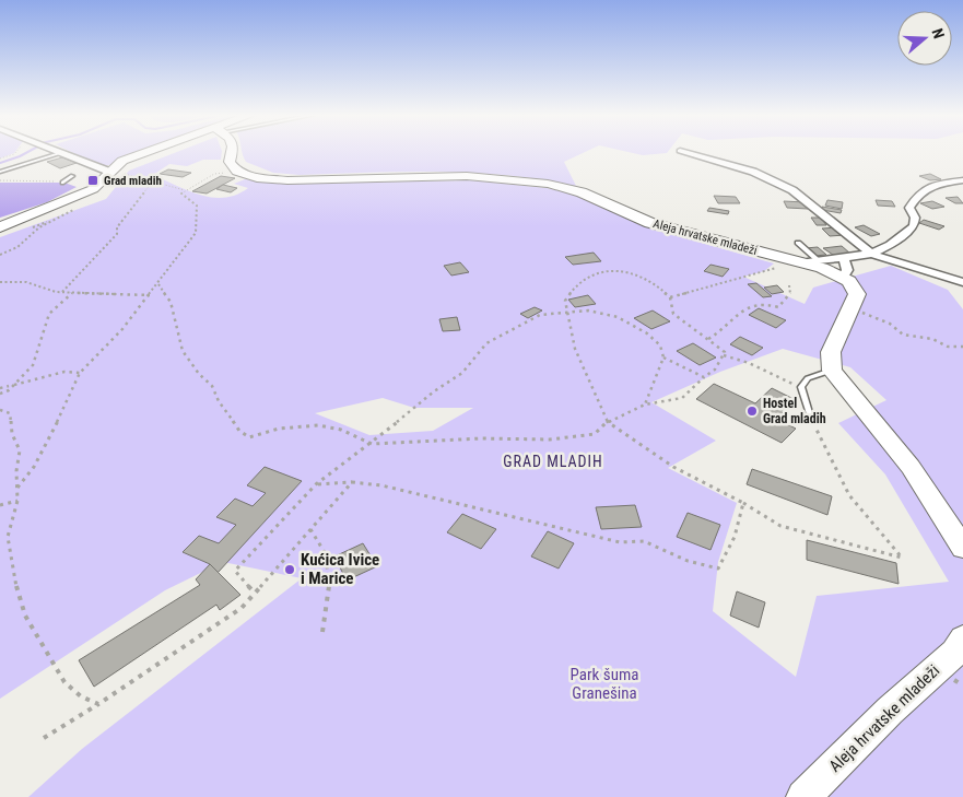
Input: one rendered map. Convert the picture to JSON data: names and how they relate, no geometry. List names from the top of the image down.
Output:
{
  "streets": {
    "street": ["Aleja hrvatske mladeži"]
  },
  "districts": ["GRAD MLADIH"],
  "parks": ["Park šuma Granešina"],
  "places": {
    "transit": ["Grad mladih"],
    "other": ["Hostel Grad mladih", "Kućica Ivice i Marice"]
  },
  "north": "right"
}
